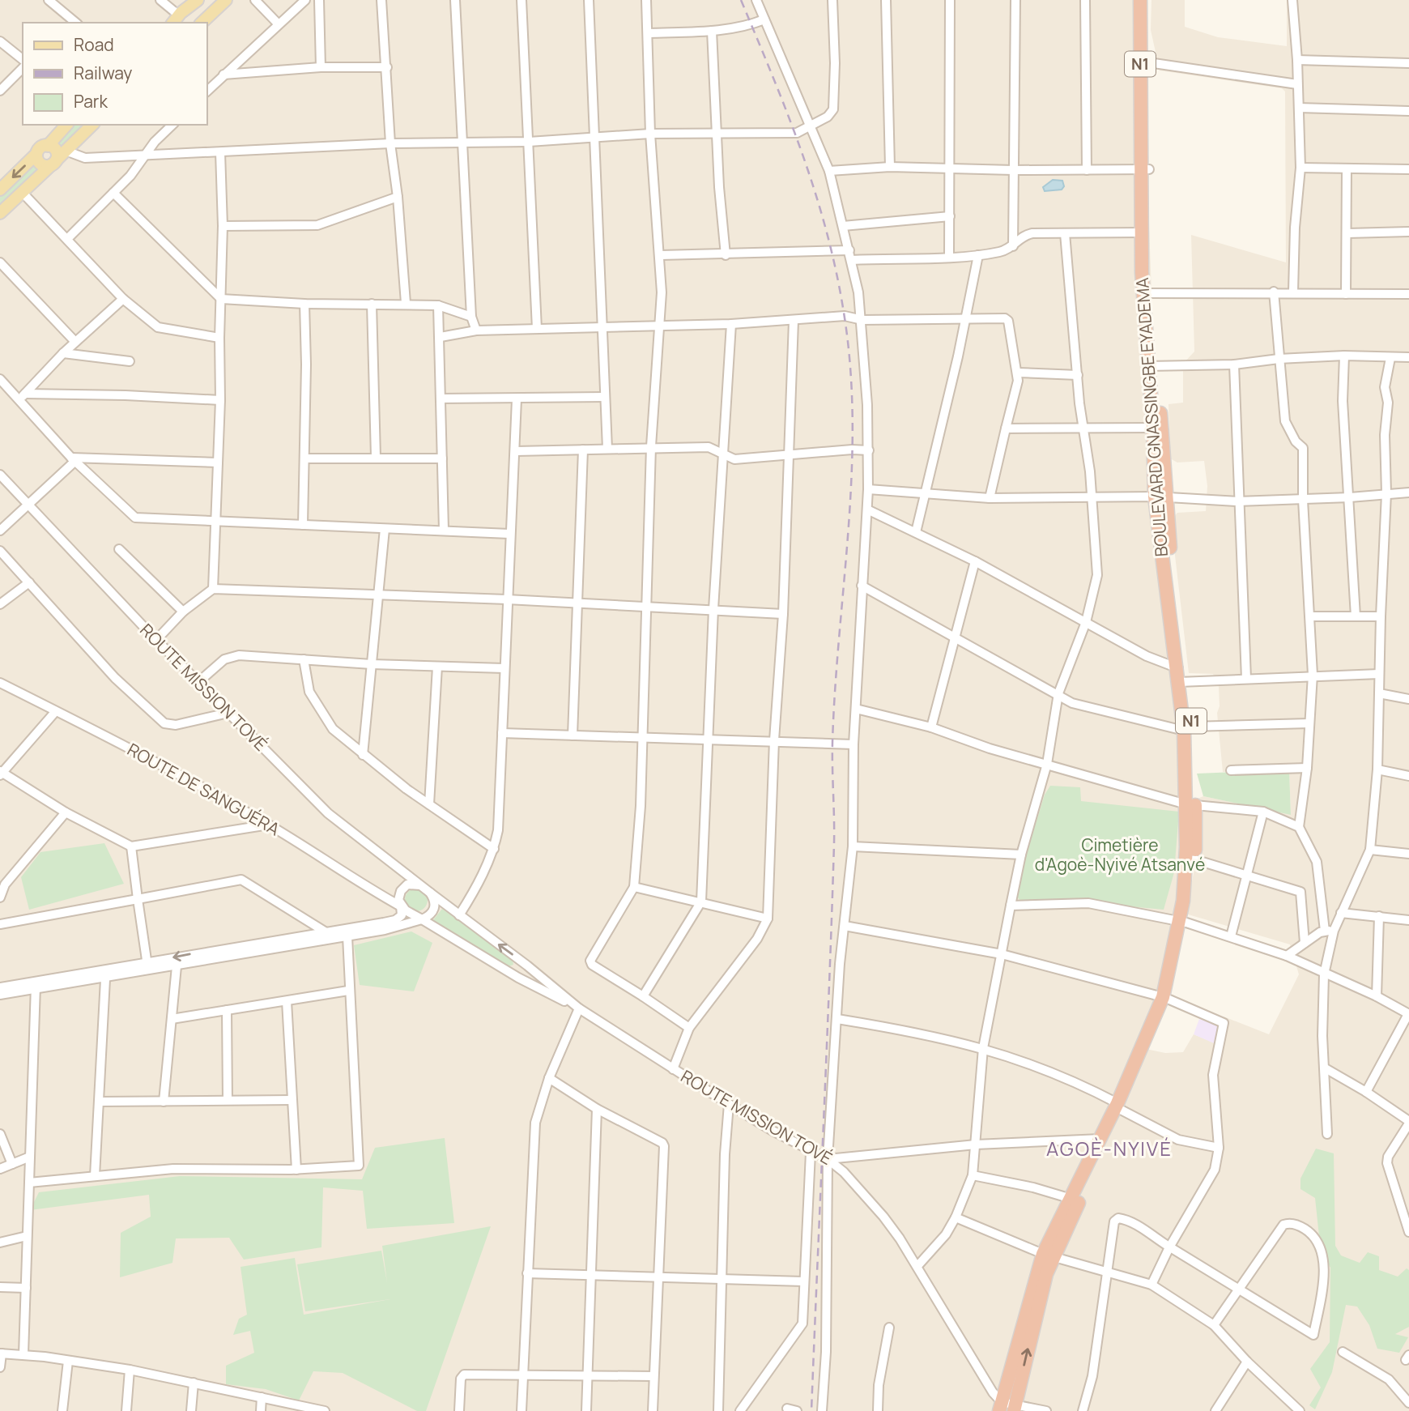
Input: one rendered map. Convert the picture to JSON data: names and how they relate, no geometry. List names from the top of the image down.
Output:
{
  "streets": {
    "highway": ["N1", "BOULEVARD GNASSINGBE EYADEMA"],
    "street": ["ROUTE MISSION TOVÉ", "ROUTE DE SANGUÉRA"]
  },
  "crossings": [
    ["BOULEVARD GNASSINGBE EYADEMA", "ROUTE MISSION TOVÉ"]
  ],
  "districts": ["AGOÈ-NYIVÉ"],
  "parks": ["Cimetière d'Agoè-Nyivé Atsanvé"],
  "legend": ["Road", "Railway", "Park"]
}
